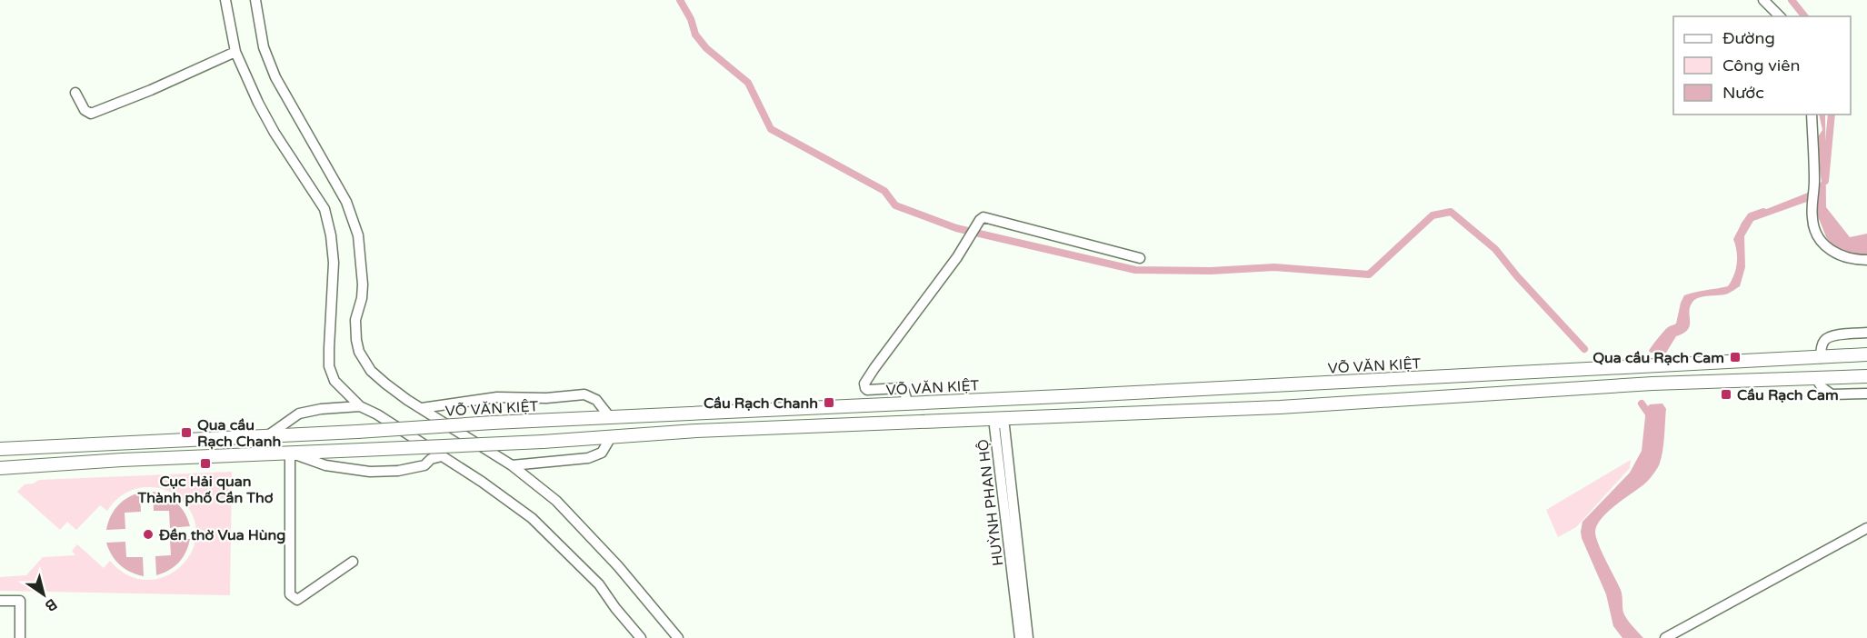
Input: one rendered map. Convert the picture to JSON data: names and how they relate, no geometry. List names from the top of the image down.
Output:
{
  "streets": {
    "main road": ["VÕ VĂN KIỆT"],
    "street": ["HUỲNH PHAN HỘ"]
  },
  "places": {
    "transit": [
      "Qua cầu Rạch Cam",
      "Cầu Rạch Cam",
      "Cầu Rạch Chanh",
      "Qua cầu Rạch Chanh",
      "Cục Hải quan Thành phố Cần Thơ"
    ],
    "other": ["Đền thờ Vua Hùng"]
  },
  "legend": ["Đường", "Công viên", "Nước"],
  "north": "bottom right"
}
